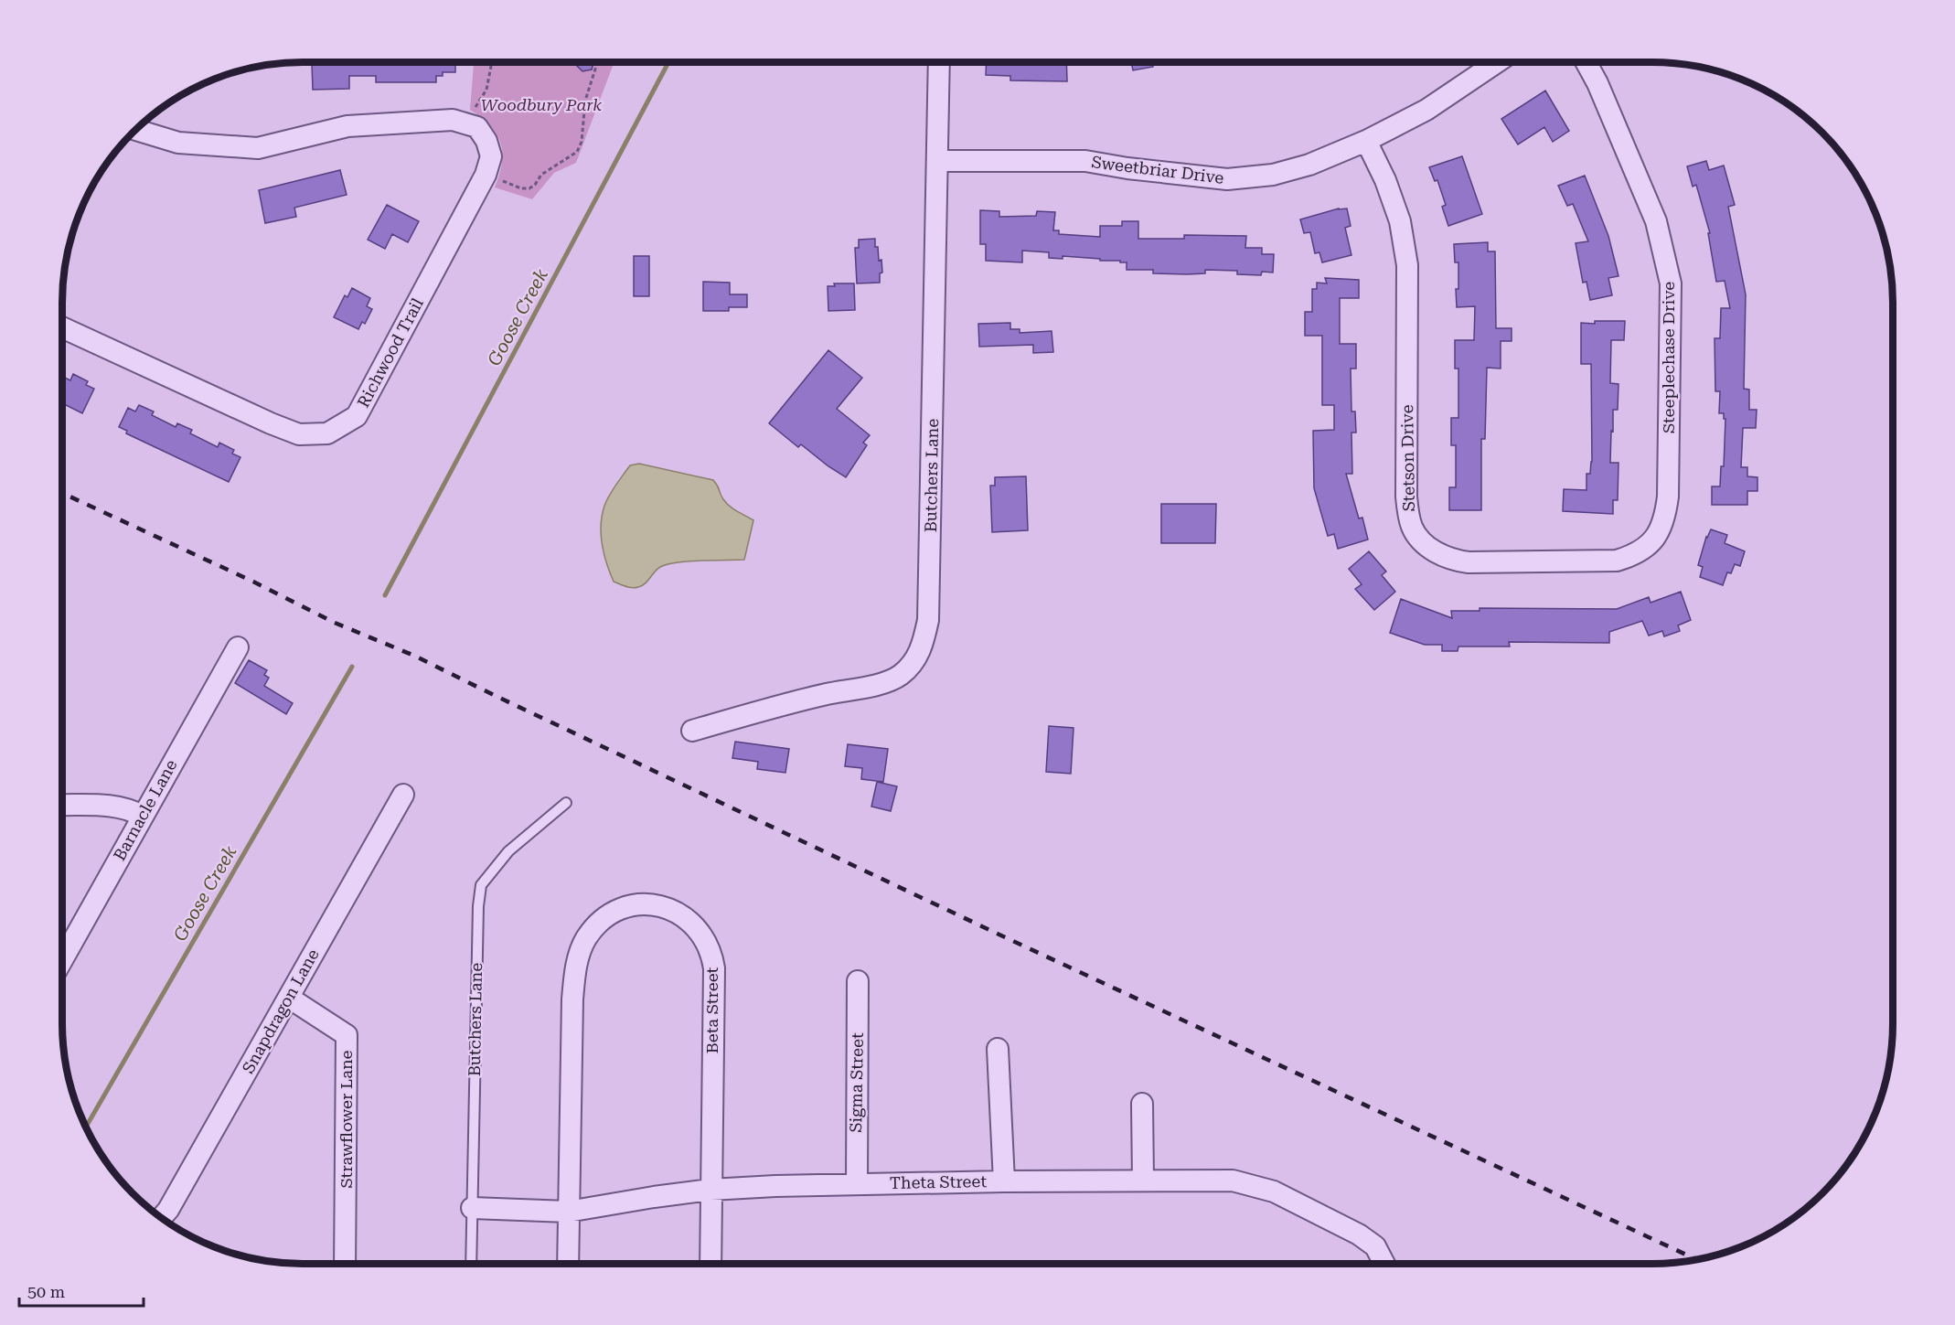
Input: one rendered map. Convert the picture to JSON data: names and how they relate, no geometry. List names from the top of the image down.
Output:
{
  "streets": {
    "street": [
      "Sweetbriar Drive",
      "Richwood Trail",
      "Steeplechase Drive",
      "Stetson Drive",
      "Butchers Lane",
      "Barnacle Lane",
      "Beta Street",
      "Snapdragon Lane",
      "Sigma Street",
      "Strawflower Lane",
      "Theta Street"
    ]
  },
  "crossings": [
    ["Sweetbriar Drive", "Stetson Drive"],
    ["Sweetbriar Drive", "Butchers Lane"],
    ["Steeplechase Drive", "Stetson Drive"],
    ["Butchers Lane", "Theta Street"],
    ["Beta Street", "Theta Street"],
    ["Snapdragon Lane", "Strawflower Lane"],
    ["Sigma Street", "Theta Street"]
  ],
  "water": ["Goose Creek"],
  "parks": ["Woodbury Park"],
  "scale_bar": "50 m"
}
